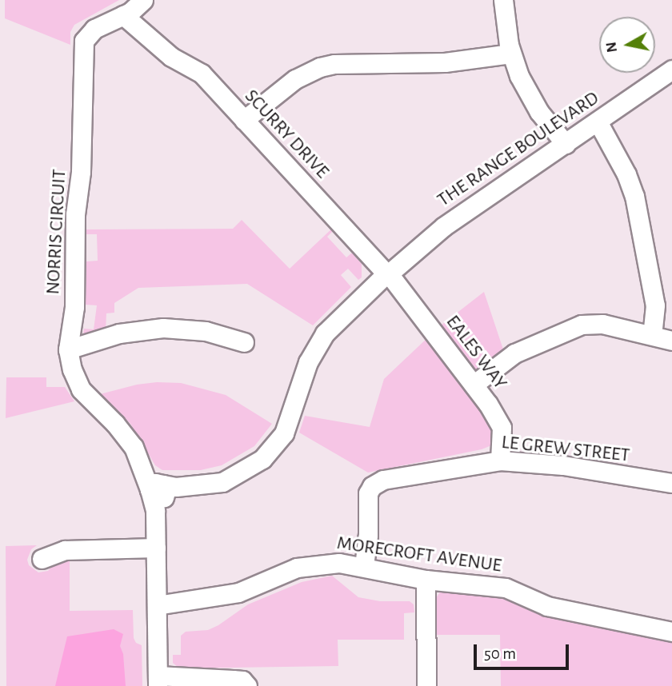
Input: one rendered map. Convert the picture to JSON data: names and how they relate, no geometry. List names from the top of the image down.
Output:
{
  "streets": {
    "street": [
      "SCURRY DRIVE",
      "THE RANGE BOULEVARD",
      "NORRIS CIRCUIT",
      "EALES WAY",
      "LE GREW STREET",
      "MORECROFT AVENUE"
    ]
  },
  "crossings": [
    ["SCURRY DRIVE", "THE RANGE BOULEVARD"],
    ["SCURRY DRIVE", "NORRIS CIRCUIT"],
    ["SCURRY DRIVE", "EALES WAY"],
    ["THE RANGE BOULEVARD", "NORRIS CIRCUIT"],
    ["THE RANGE BOULEVARD", "EALES WAY"],
    ["EALES WAY", "LE GREW STREET"],
    ["LE GREW STREET", "MORECROFT AVENUE"]
  ],
  "scale_bar": "50 m",
  "north": "left"
}
